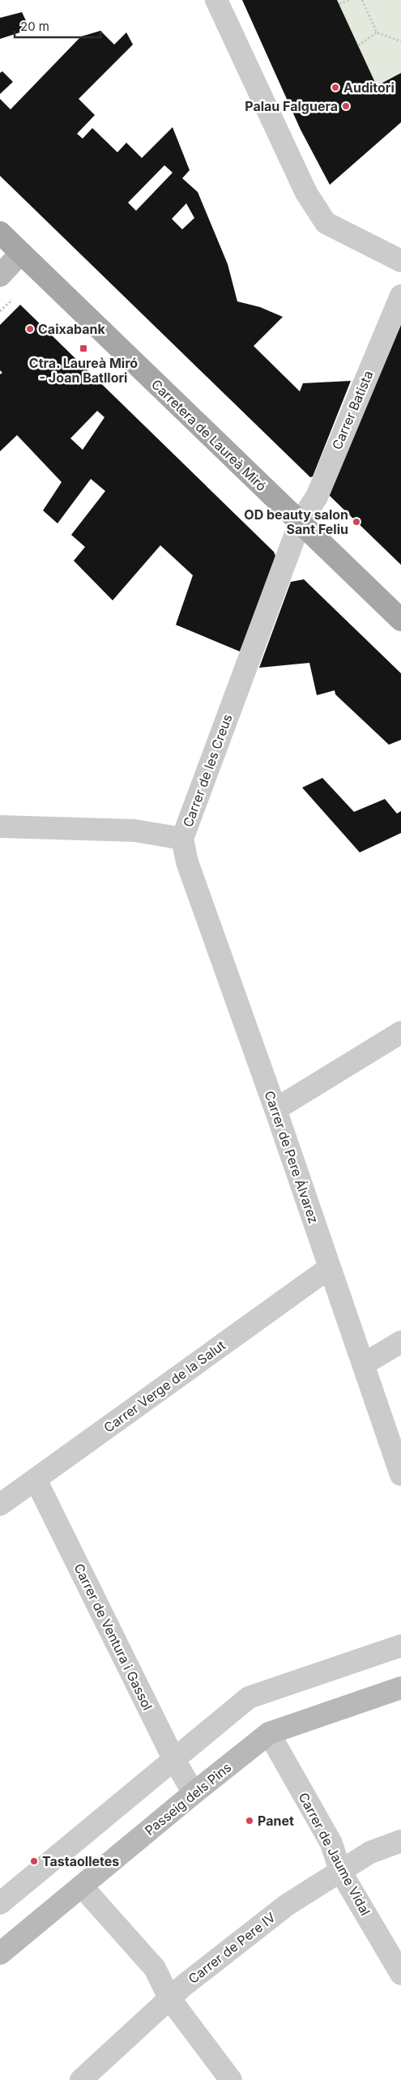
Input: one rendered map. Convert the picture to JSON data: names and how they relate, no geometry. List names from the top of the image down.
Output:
{
  "streets": {
    "main road": ["Carretera de Laureà Miró"],
    "street": [
      "Carrer Batista",
      "Carrer de les Creus",
      "Carrer de Pere Álvarez",
      "Carrer Verge de la Salut",
      "Carrer de Ventura i Gassol",
      "Passeig dels Pins",
      "Carrer de Jaume Vidal",
      "Carrer de Pere IV"
    ]
  },
  "crossings": [
    ["Carrer Batista", "Carretera de Laureà Miró"],
    ["Carrer Batista", "Carrer de les Creus"],
    ["Carrer de les Creus", "Carrer de Pere Álvarez"],
    ["Carrer de Pere Álvarez", "Carrer Verge de la Salut"],
    ["Carrer Verge de la Salut", "Carrer de Ventura i Gassol"],
    ["Carrer de Ventura i Gassol", "Passeig dels Pins"],
    ["Passeig dels Pins", "Carrer de Jaume Vidal"],
    ["Carrer de Jaume Vidal", "Carrer de Pere IV"]
  ],
  "places": {
    "other": [
      "Auditori",
      "Palau Falguera",
      "Caixabank",
      "OD beauty salon Sant Feliu",
      "Panet",
      "Tastaolletes"
    ],
    "transit": ["Ctra. Laureà Miró - Joan Batllori"]
  },
  "scale_bar": "20 m"
}
